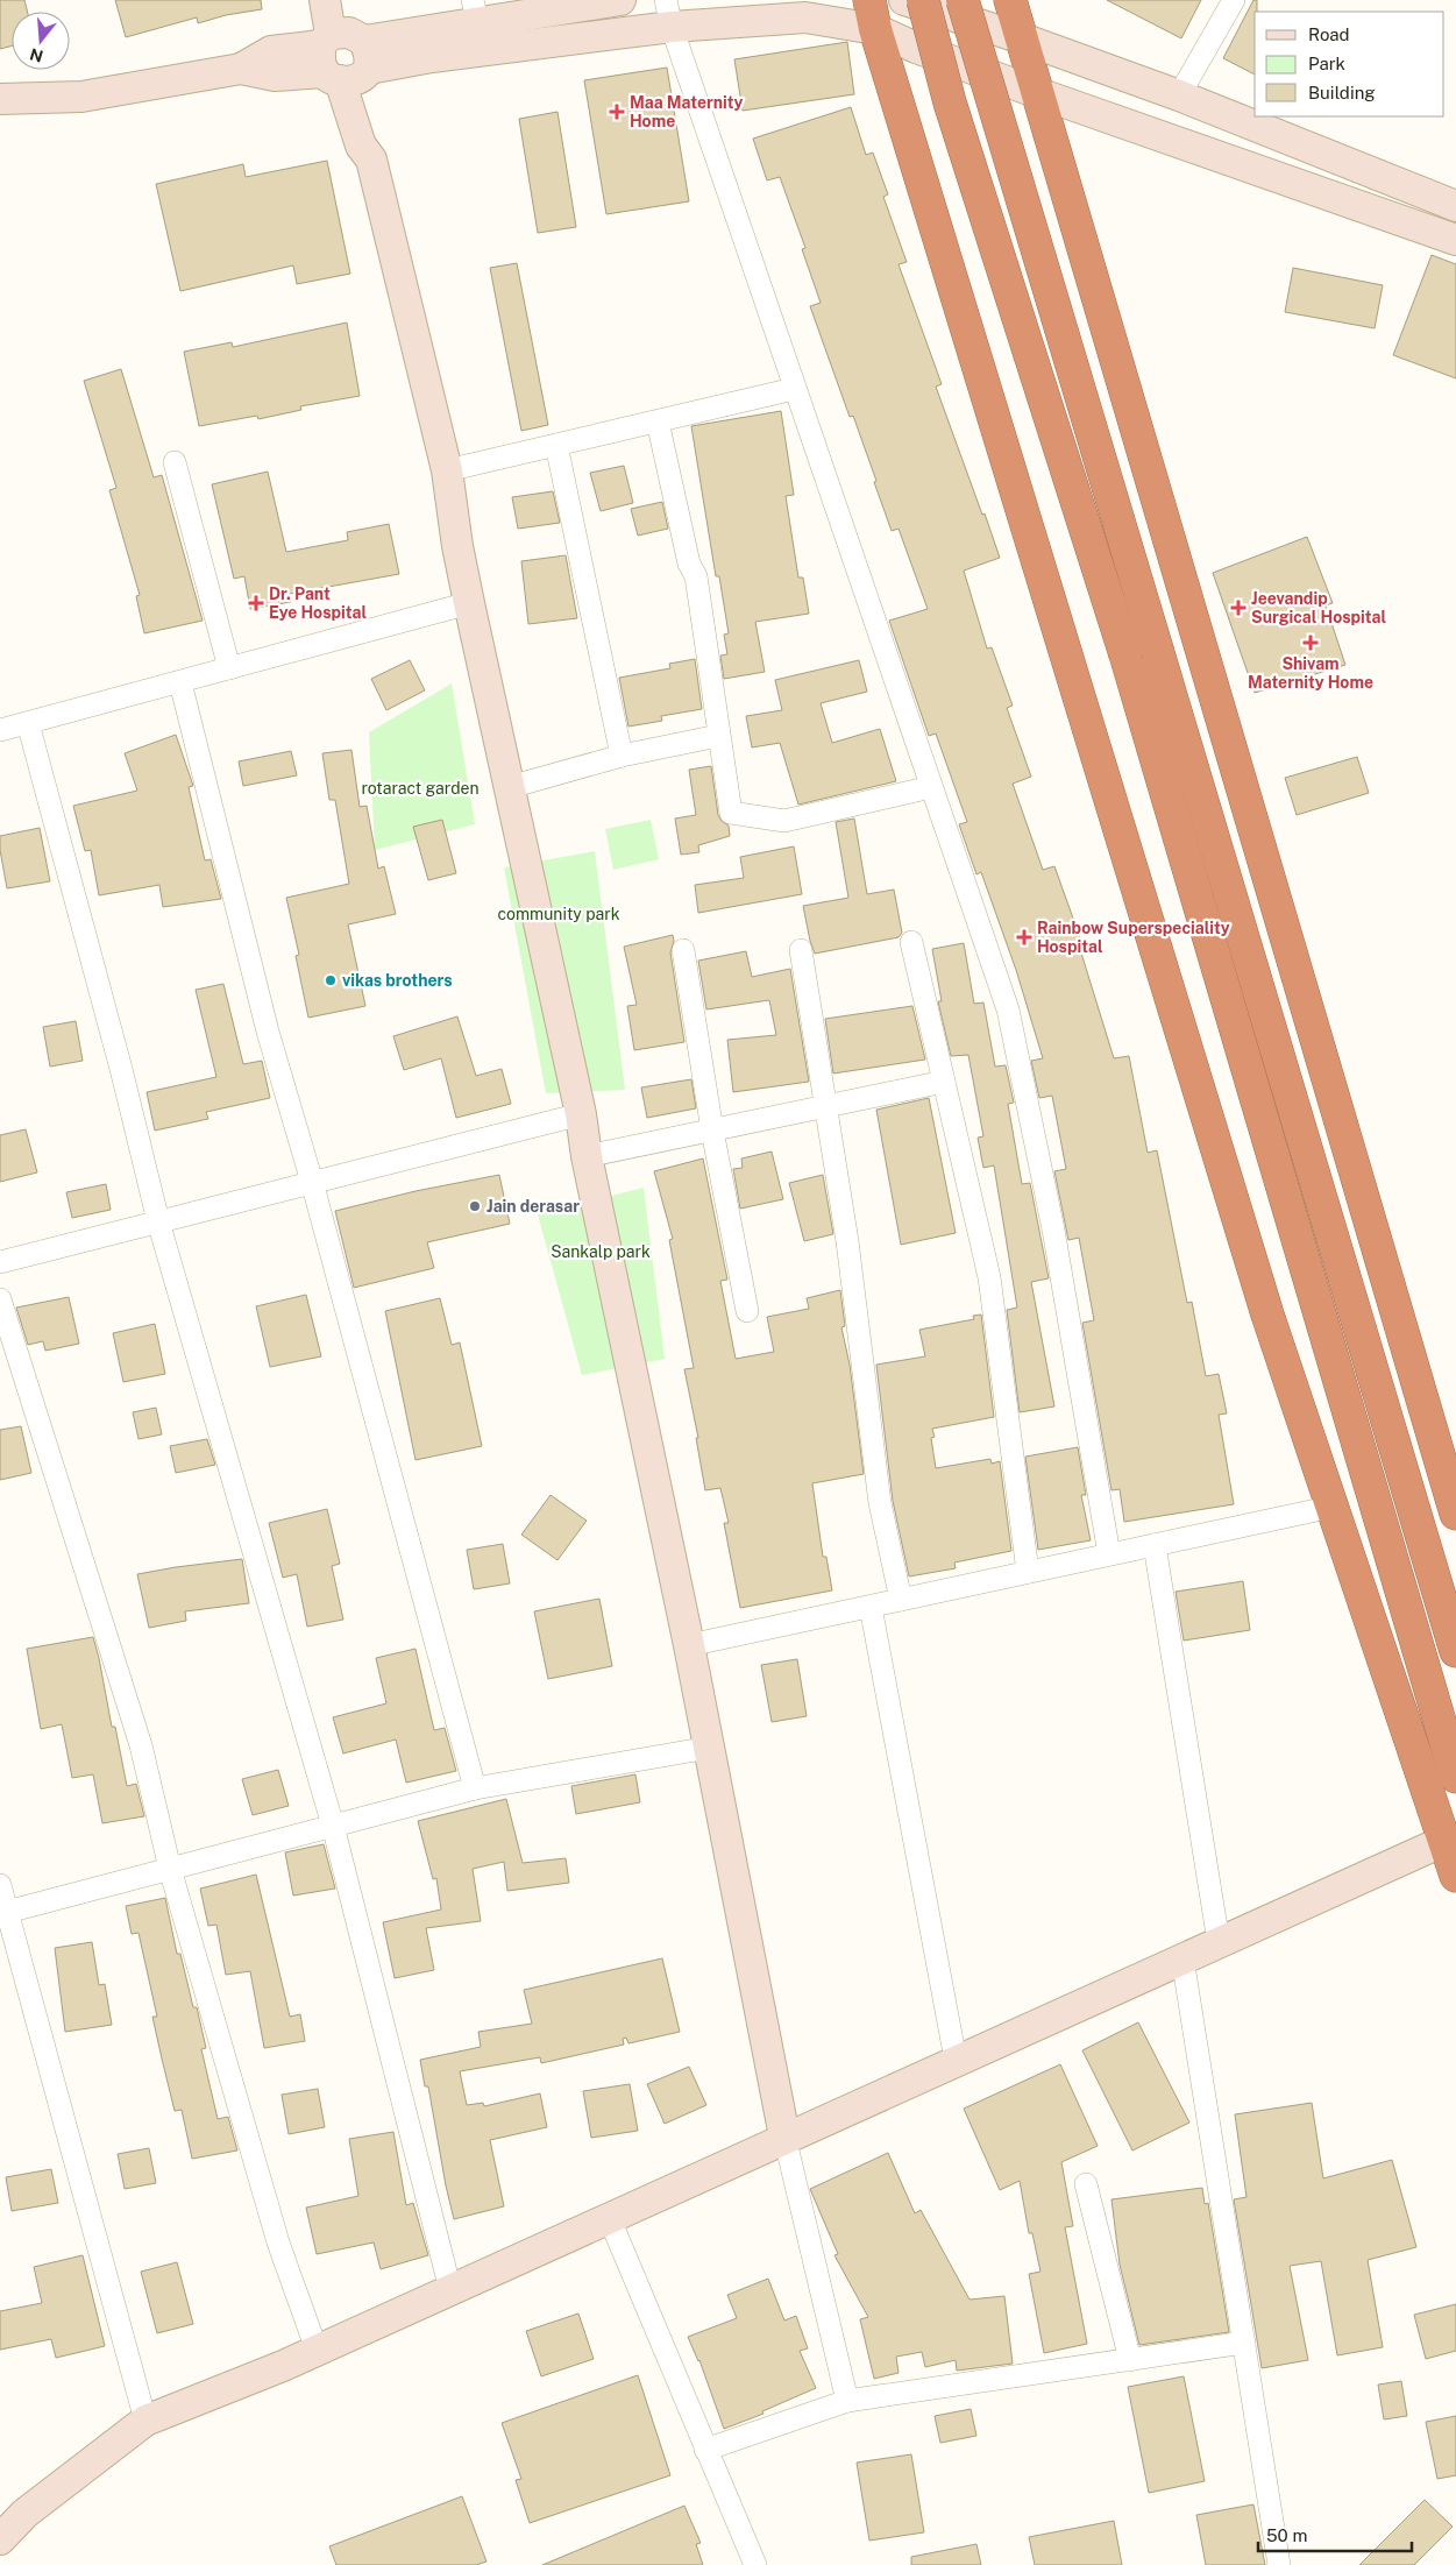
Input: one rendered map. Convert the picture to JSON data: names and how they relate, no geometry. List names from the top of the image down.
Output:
{
  "parks": ["rotaract garden", "community park", "Sankalp park"],
  "places": {
    "health": [
      "Maa Maternity Home",
      "Dr. Pant Eye Hospital",
      "Jeevandip Surgical Hospital",
      "Shivam Maternity Home",
      "Rainbow Superspeciality Hospital"
    ],
    "other": ["vikas brothers", "Jain derasar"]
  },
  "legend": ["Road", "Park", "Building"],
  "scale_bar": "50 m",
  "north": "bottom"
}
